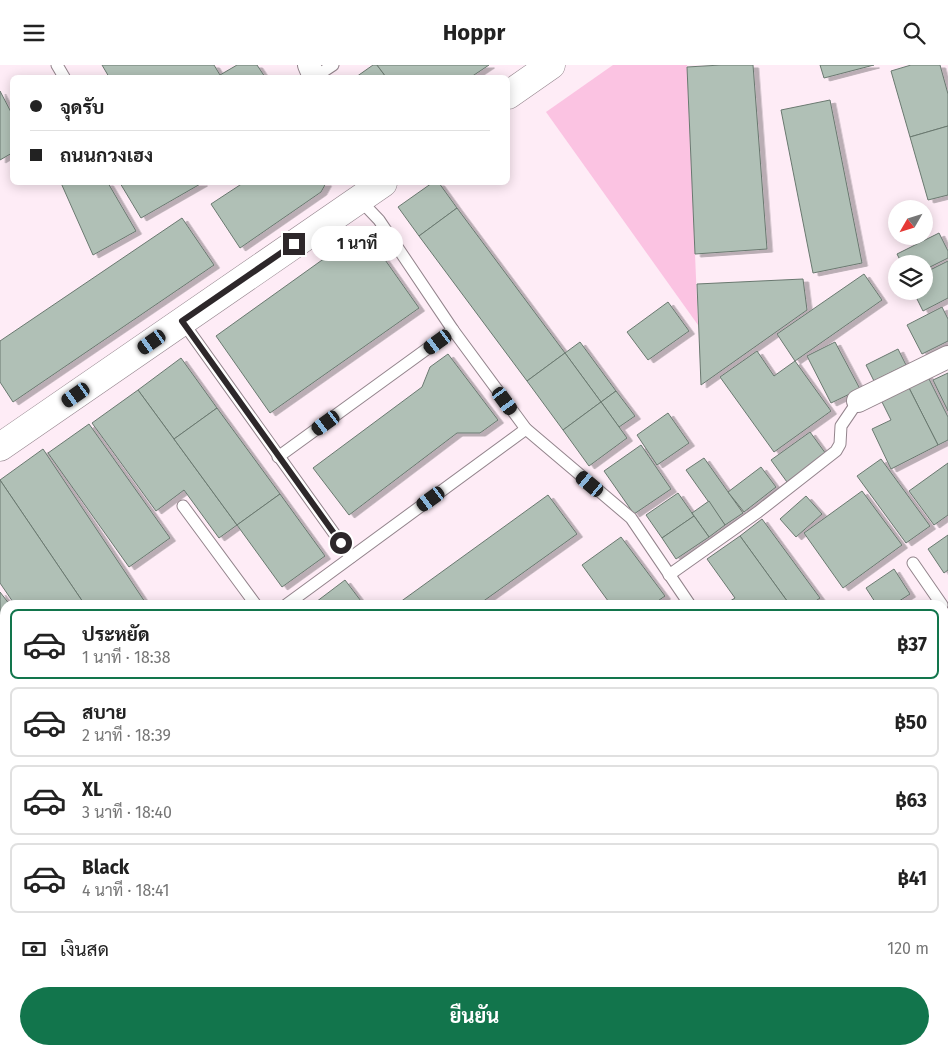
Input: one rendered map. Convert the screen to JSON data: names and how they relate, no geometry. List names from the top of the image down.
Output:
{
  "north": "bottom left",
  "page": {
    "header": "Hoppr",
    "banner": ["จุดรับ", "ถนนกวงเฮง"],
    "bubble": "1 นาที",
    "list": [
      {
        "name": "ประหยัด",
        "note": "1 นาที · 18:38",
        "value": "฿37"
      },
      {
        "name": "สบาย",
        "note": "2 นาที · 18:39",
        "value": "฿50"
      },
      {
        "name": "XL",
        "note": "3 นาที · 18:40",
        "value": "฿63"
      },
      {
        "name": "Black",
        "note": "4 นาที · 18:41",
        "value": "฿41"
      }
    ],
    "pay": ["เงินสด", "120 m"],
    "buttons": "ยืนยัน"
  }
}
